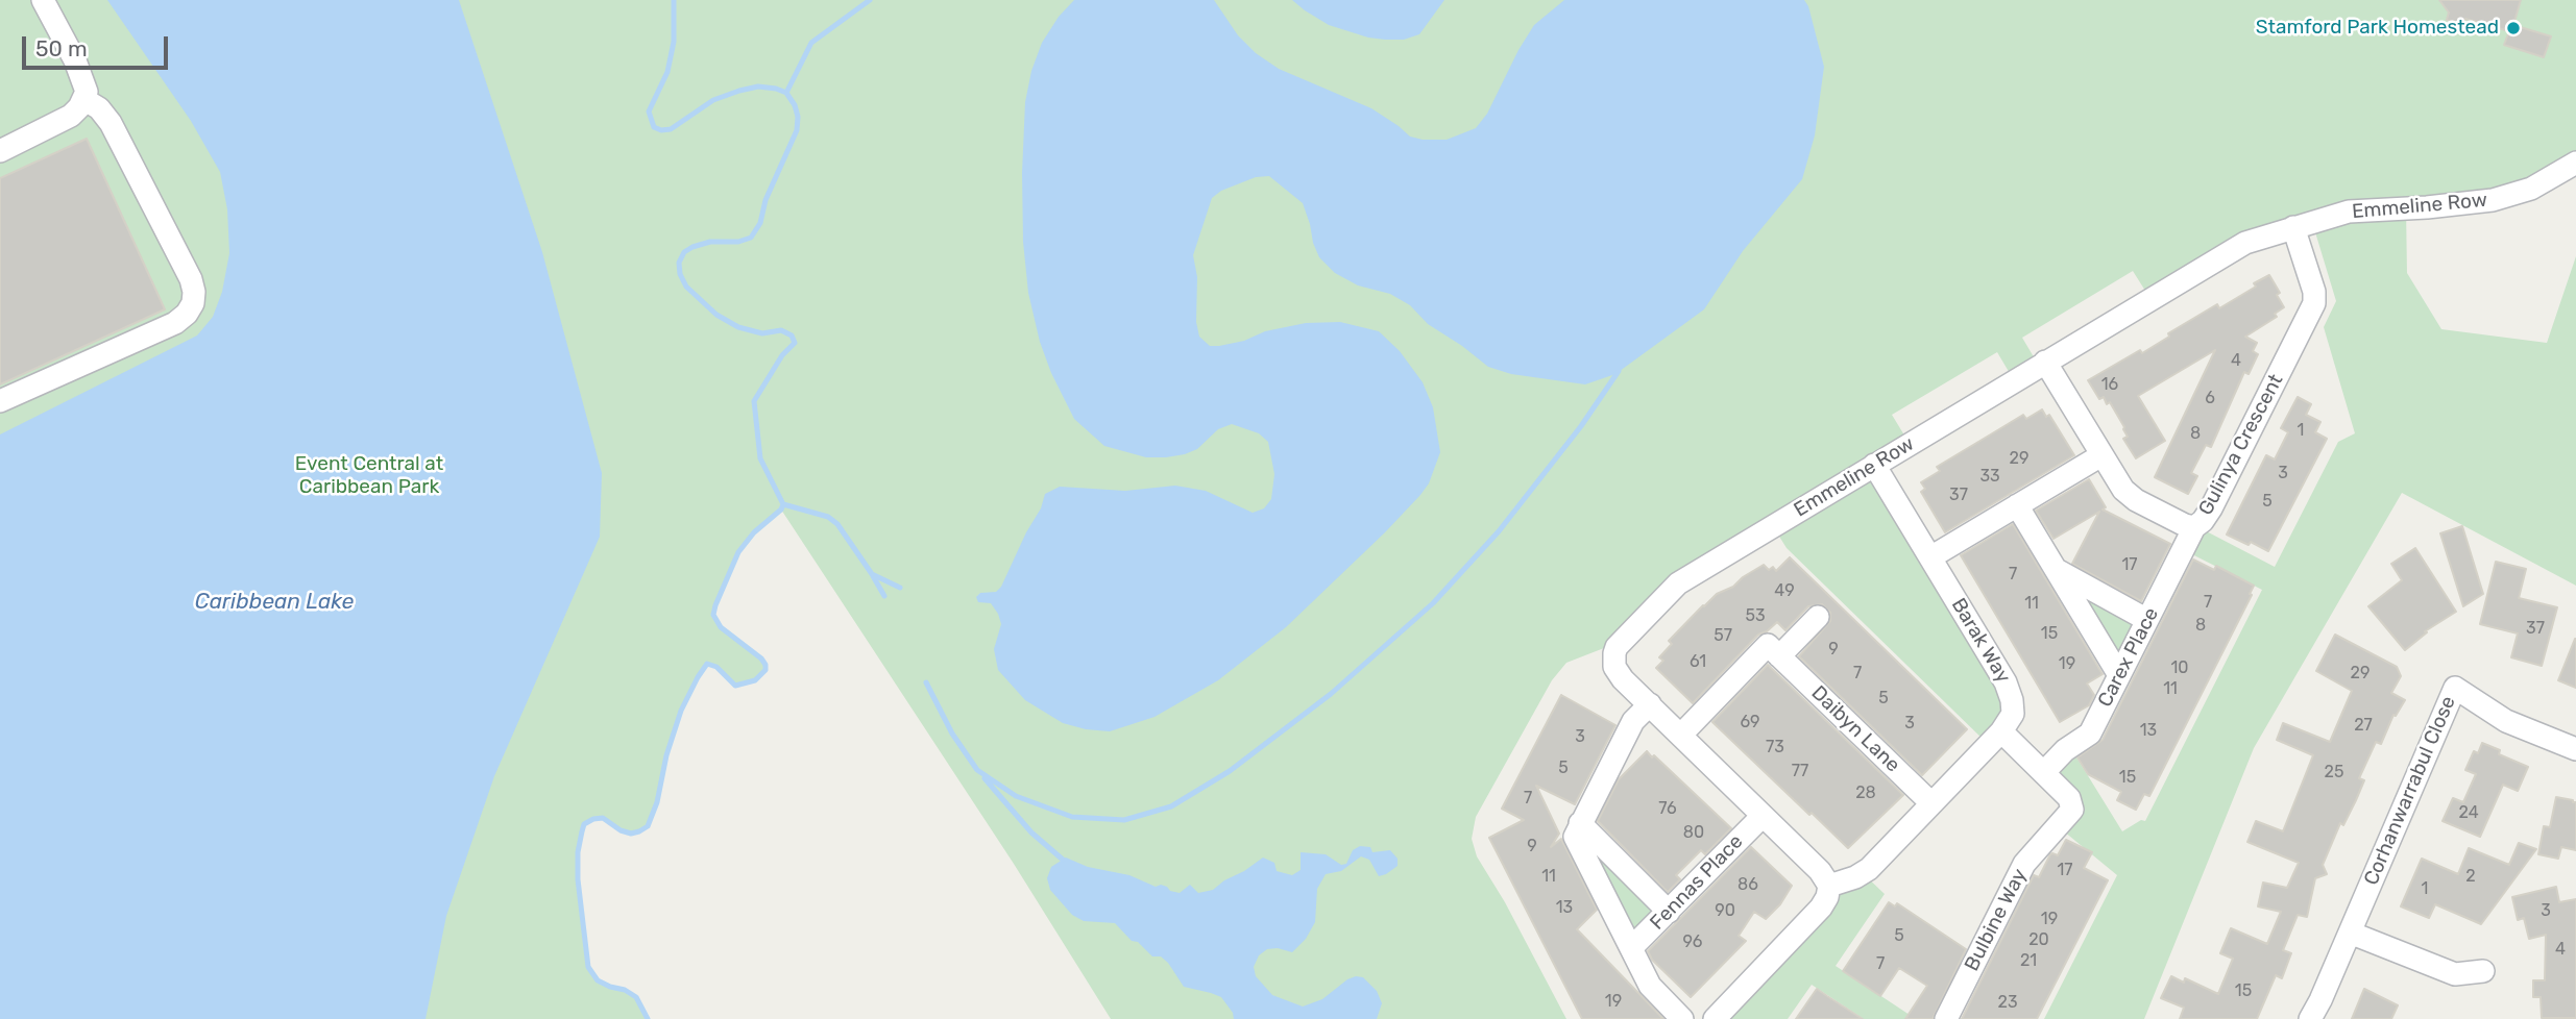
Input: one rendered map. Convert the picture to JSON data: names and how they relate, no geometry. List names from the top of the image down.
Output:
{
  "streets": {
    "street": [
      "Emmeline Row",
      "Gulinya Crescent",
      "Barak Way",
      "Carex Place",
      "Daibyn Lane",
      "Corhanwarrabul Close",
      "Fennas Place",
      "Bulbine Way"
    ]
  },
  "crossings": [
    ["Emmeline Row", "Gulinya Crescent"],
    ["Emmeline Row", "Barak Way"],
    ["Emmeline Row", "Fennas Place"],
    ["Gulinya Crescent", "Carex Place"],
    ["Barak Way", "Daibyn Lane"],
    ["Barak Way", "Bulbine Way"],
    ["Carex Place", "Bulbine Way"]
  ],
  "water": ["Caribbean Lake"],
  "parks": ["Event Central at Caribbean Park"],
  "places": ["Stamford Park Homestead"],
  "house_numbers": [
    "4",
    "16",
    "6",
    "1",
    "8",
    "29",
    "3",
    "33",
    "37",
    "5",
    "17",
    "7",
    "49",
    "7",
    "11",
    "53",
    "8",
    "37",
    "15",
    "57",
    "9",
    "61",
    "19",
    "10",
    "7",
    "29",
    "11",
    "5",
    "69",
    "3",
    "27",
    "13",
    "3",
    "73",
    "5",
    "77",
    "25",
    "15",
    "28",
    "7",
    "76",
    "24",
    "80",
    "9",
    "17",
    "11",
    "2",
    "86",
    "1",
    "13",
    "90",
    "3",
    "19",
    "5",
    "20",
    "96",
    "4",
    "21",
    "7",
    "15",
    "19",
    "23"
  ],
  "scale_bar": "50 m"
}
